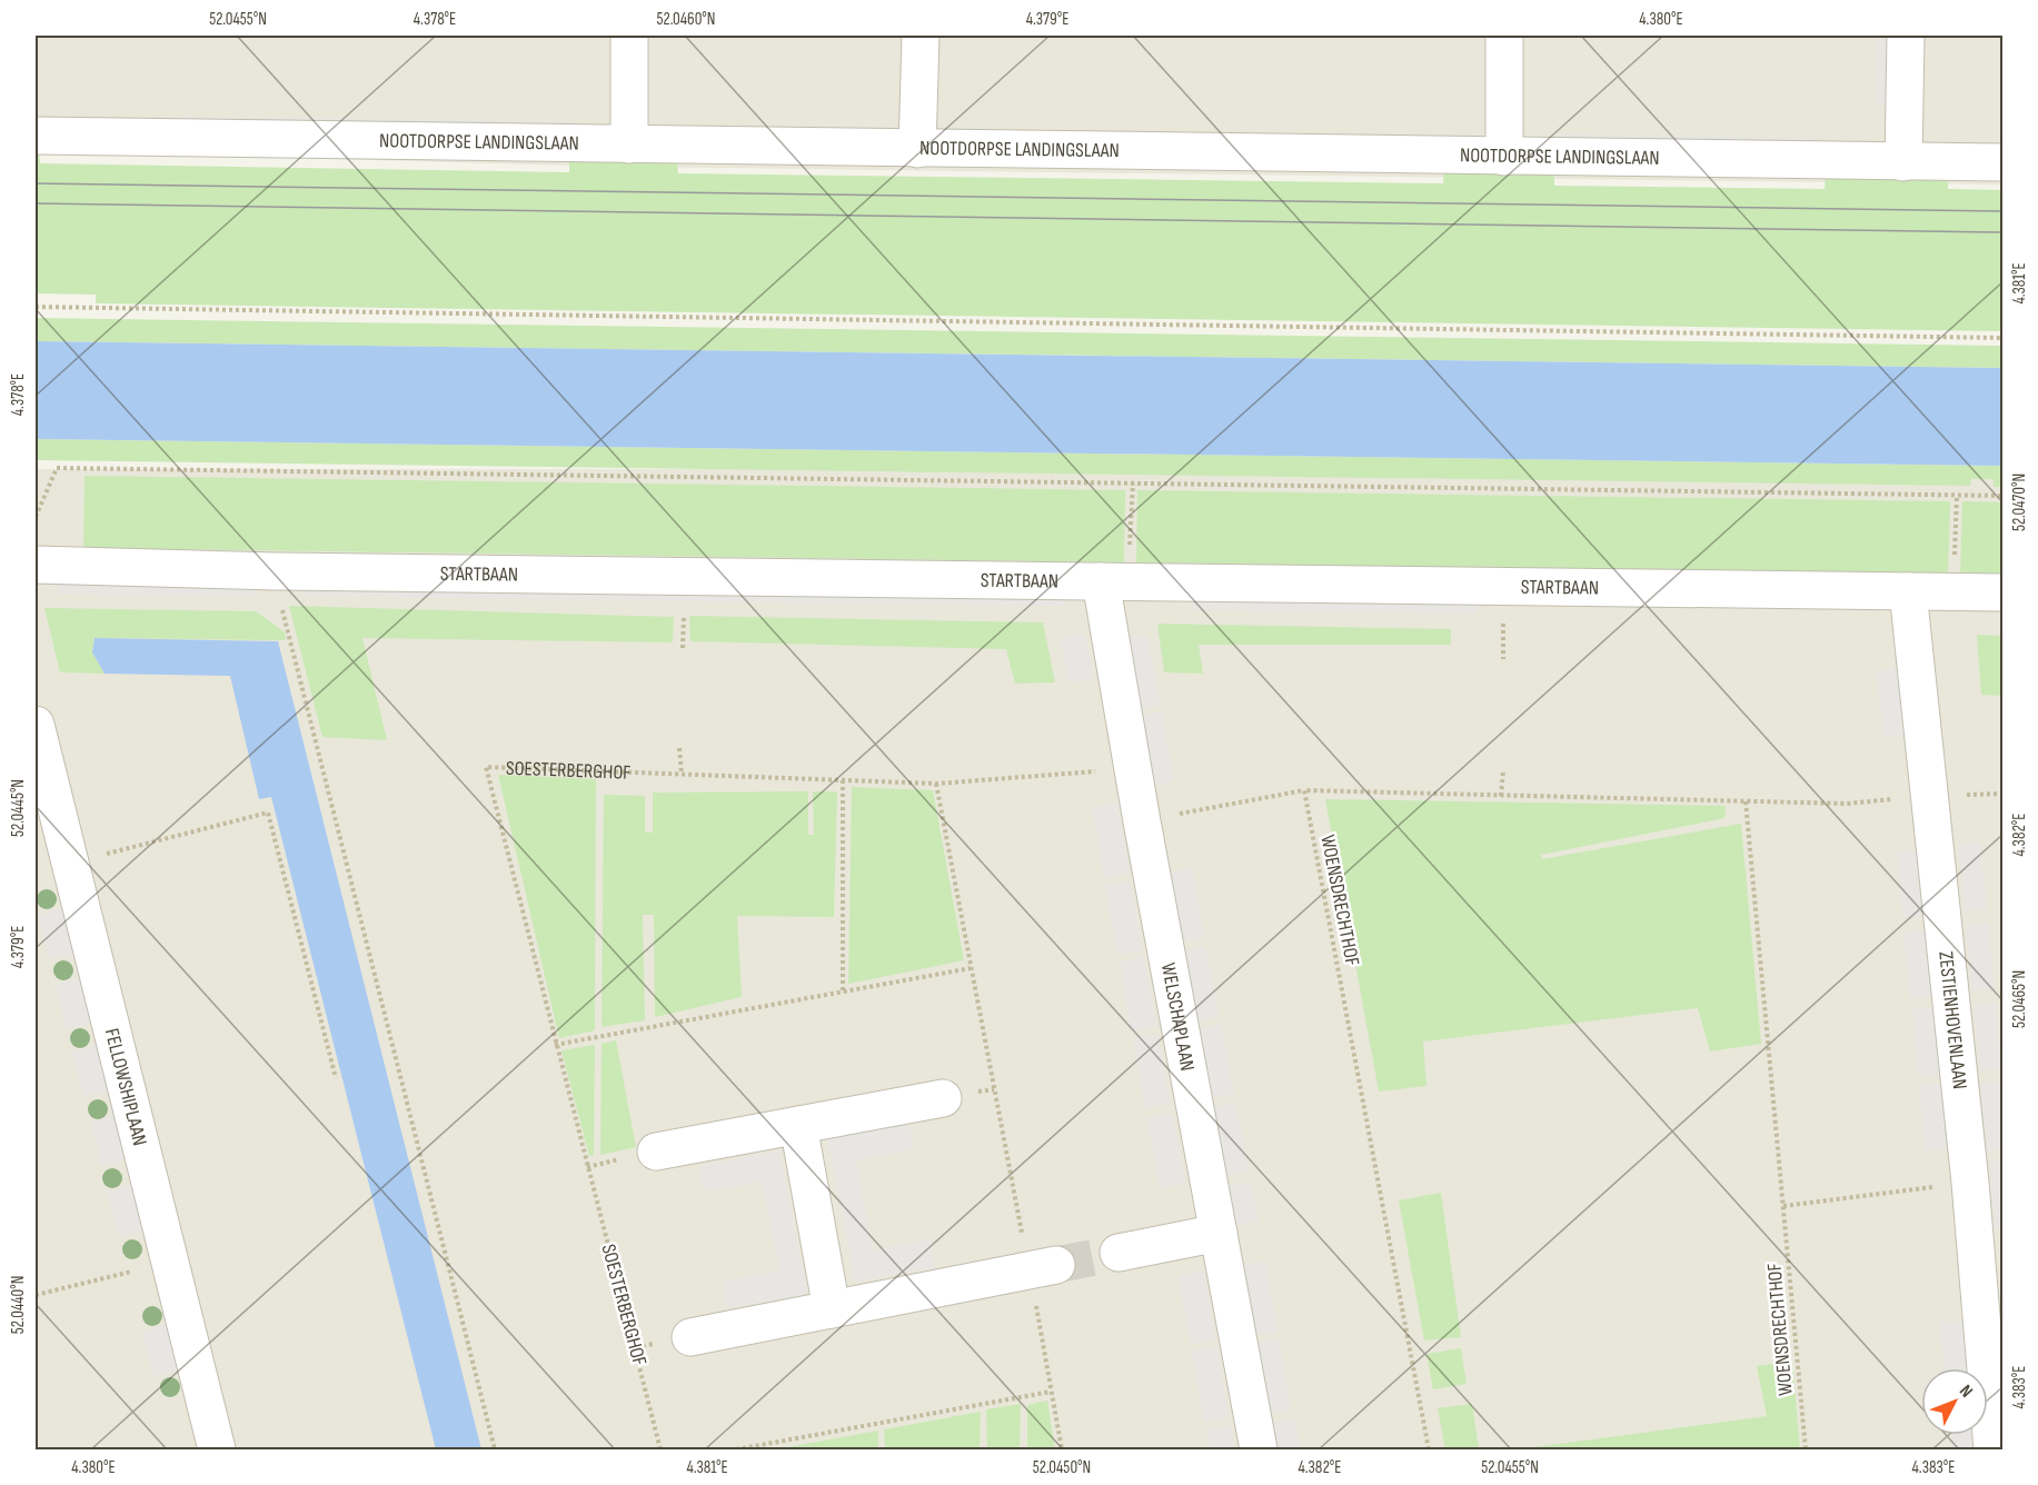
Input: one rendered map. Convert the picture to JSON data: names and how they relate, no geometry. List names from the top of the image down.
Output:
{
  "streets": {
    "street": [
      "NOOTDORPSE LANDINGSLAAN",
      "STARTBAAN",
      "WELSCHAPLAAN",
      "ZESTIENHOVENLAAN",
      "FELLOWSHIPLAAN"
    ],
    "path": ["SOESTERBERGHOF", "WOENSDRECHTHOF"]
  },
  "crossings": [
    ["STARTBAAN", "WELSCHAPLAAN"],
    ["STARTBAAN", "ZESTIENHOVENLAAN"],
    ["SOESTERBERGHOF", "WELSCHAPLAAN"]
  ],
  "north": "top right",
  "coordinates": [
    "52.0455°N",
    "4.378°E",
    "52.0460°N",
    "4.379°E",
    "4.380°E",
    "4.381°E",
    "52.0470°N",
    "52.0445°N",
    "4.382°E",
    "52.0465°N",
    "52.0440°N",
    "4.383°E",
    "52.0450°N"
  ]
}
